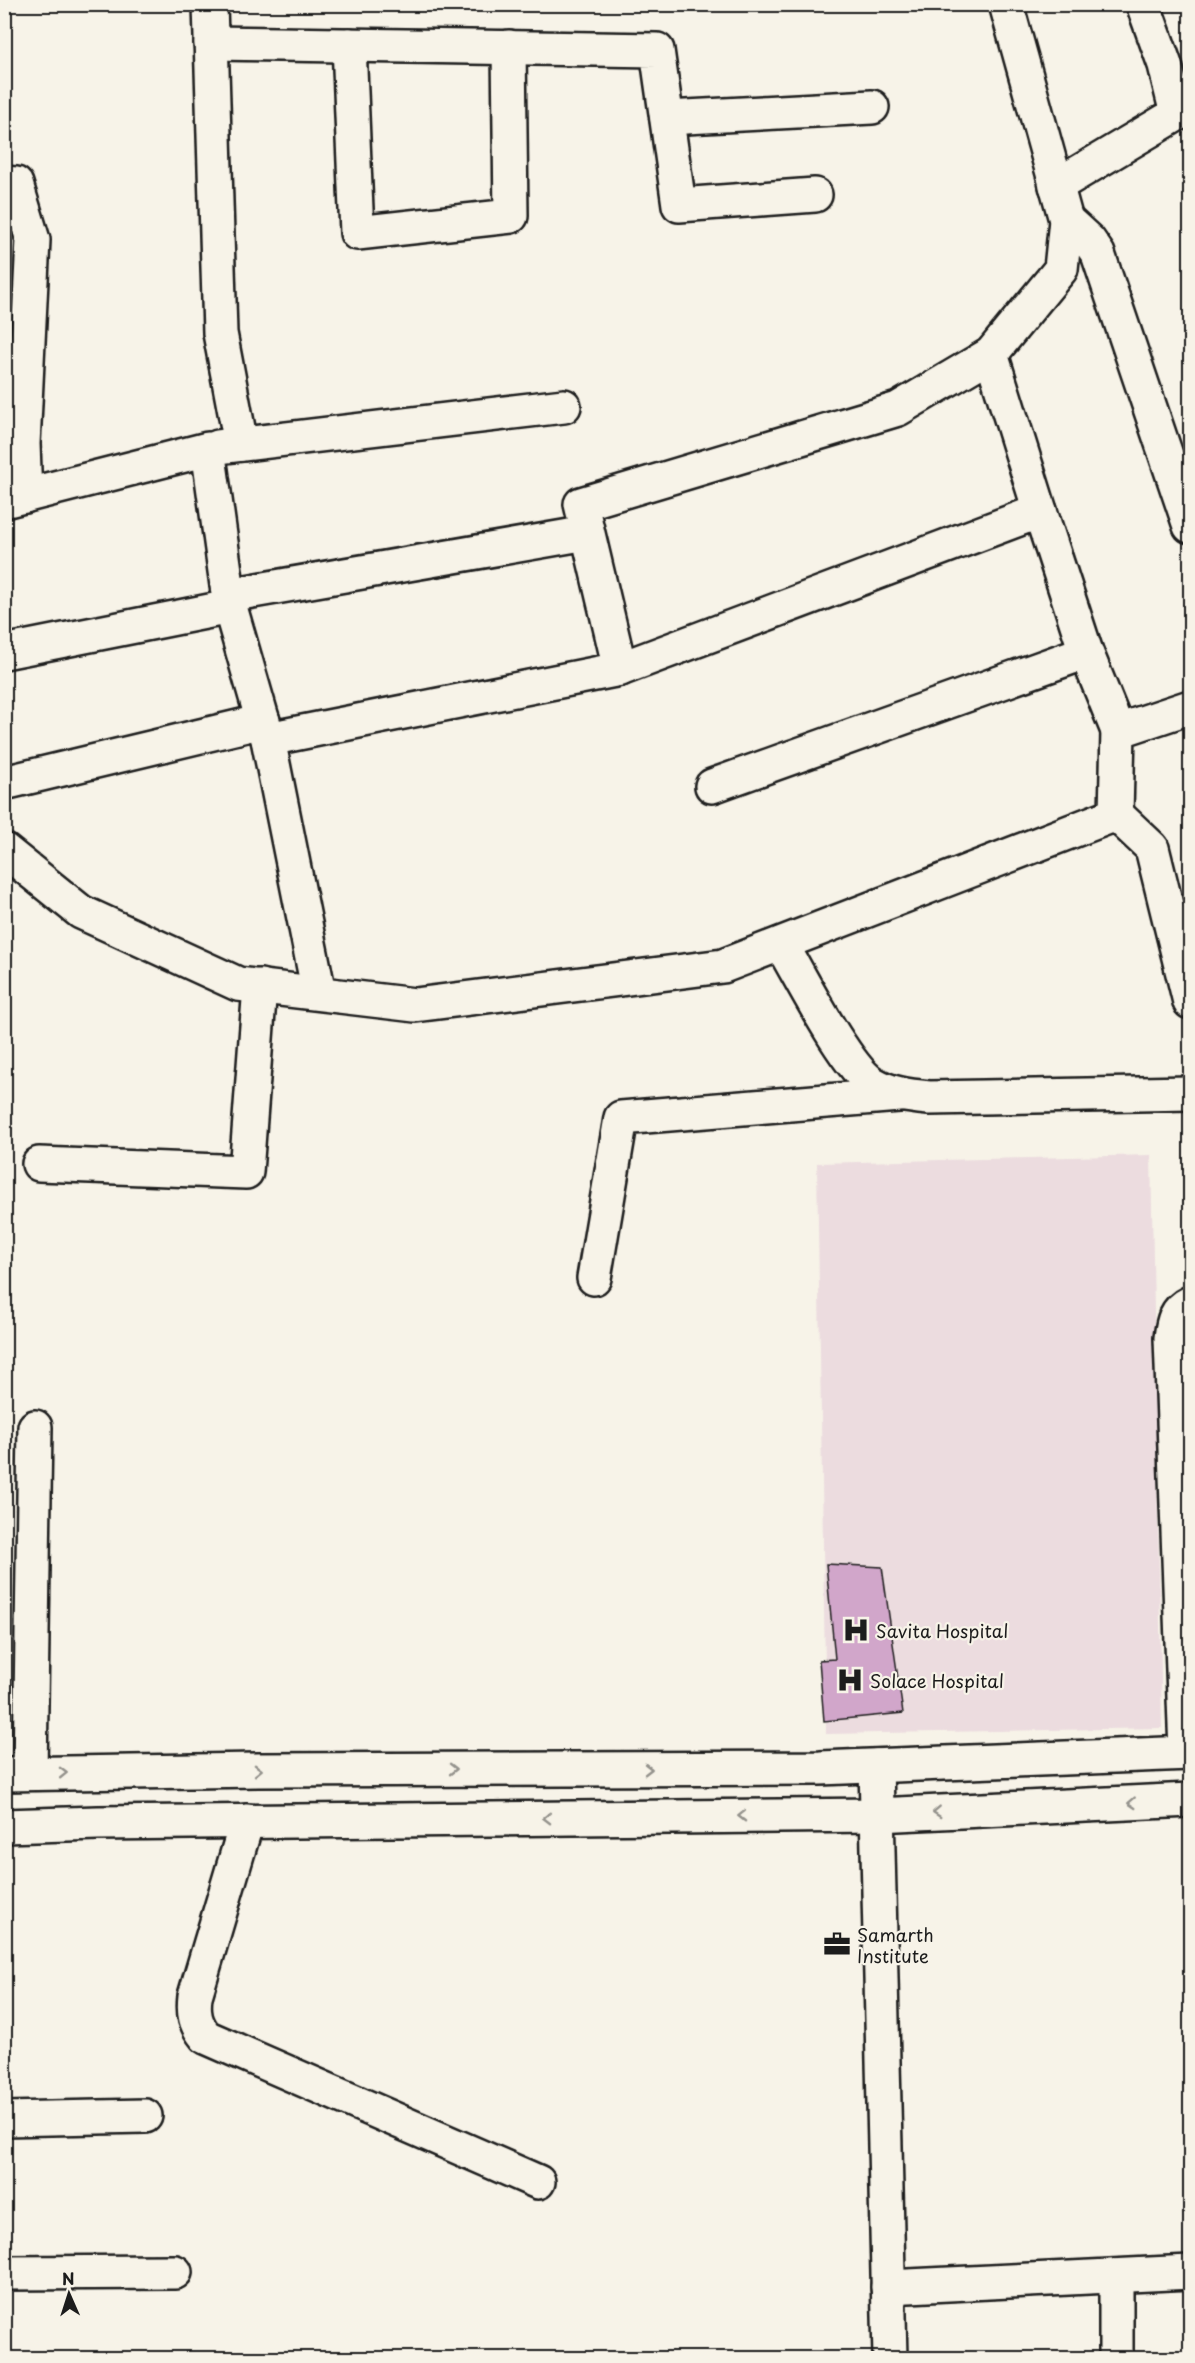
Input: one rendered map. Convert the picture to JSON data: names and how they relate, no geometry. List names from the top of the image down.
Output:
{
  "places": {
    "hospital": ["Savita Hospital", "Solace Hospital"],
    "office": ["Samarth Institute"]
  },
  "north": "top"
}
